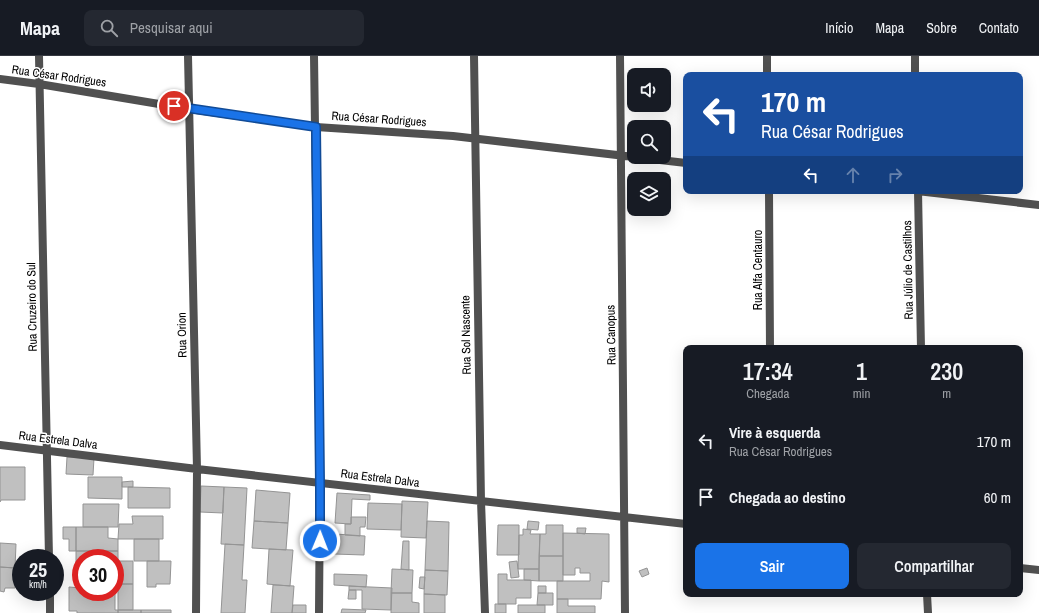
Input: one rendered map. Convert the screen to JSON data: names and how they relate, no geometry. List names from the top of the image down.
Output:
{
  "streets": {
    "street": [
      "Rua César Rodrigues",
      "Rua Alfa Centauro",
      "Rua Júlio de Castilhos",
      "Rua Cruzeiro do Sul",
      "Rua Orion",
      "Rua Sol Nascente",
      "Rua Canopus",
      "Rua Estrela Dalva"
    ]
  },
  "crossings": [
    ["Rua César Rodrigues", "Rua Cruzeiro do Sul"],
    ["Rua César Rodrigues", "Rua Orion"],
    ["Rua César Rodrigues", "Rua Sol Nascente"],
    ["Rua César Rodrigues", "Rua Canopus"],
    ["Rua Cruzeiro do Sul", "Rua Estrela Dalva"],
    ["Rua Orion", "Rua Estrela Dalva"],
    ["Rua Sol Nascente", "Rua Estrela Dalva"],
    ["Rua Canopus", "Rua Estrela Dalva"]
  ],
  "page": {
    "header": "Mapa",
    "search": "Pesquisar aqui",
    "nav": [
      "Início",
      "Mapa",
      "Sobre",
      "Contato"
    ],
    "turn": ["170 m", "Rua César Rodrigues"],
    "eta": [
      "17:34",
      "Chegada",
      "1",
      "min",
      "230",
      "m"
    ],
    "list": [
      {
        "name": "Vire à esquerda",
        "note": "Rua César Rodrigues",
        "value": "170 m"
      },
      {
        "name": "Chegada ao destino",
        "value": "60 m"
      }
    ],
    "buttons": ["Sair", "Compartilhar"],
    "speed": "25 km/h",
    "limit": "30"
  }
}
